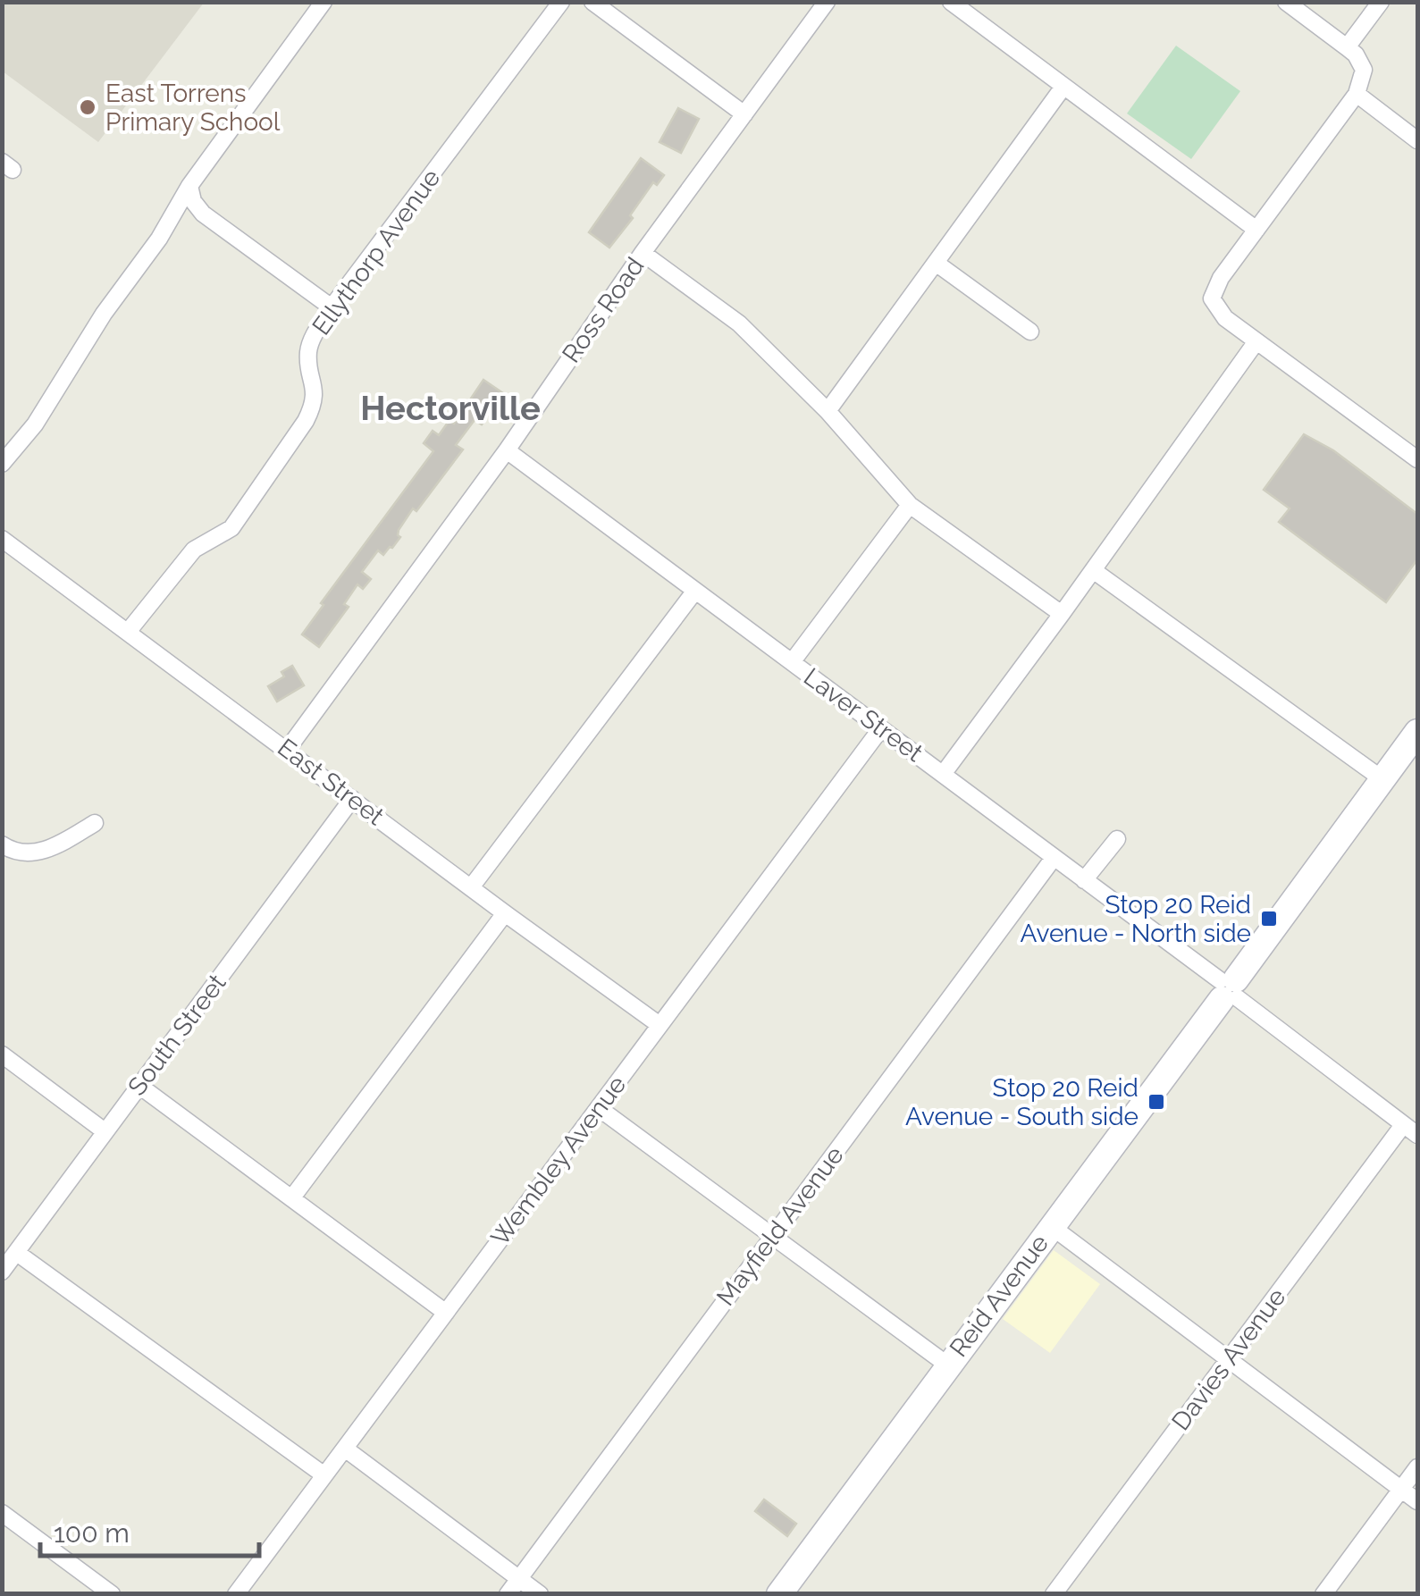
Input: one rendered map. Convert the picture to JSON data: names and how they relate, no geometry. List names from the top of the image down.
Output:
{
  "streets": {
    "street": [
      "Ellythorp Avenue",
      "Ross Road",
      "Laver Street",
      "East Street",
      "South Street",
      "Wembley Avenue",
      "Mayfield Avenue",
      "Reid Avenue",
      "Davies Avenue"
    ]
  },
  "crossings": [
    ["Ellythorp Avenue", "East Street"],
    ["Ross Road", "Laver Street"],
    ["Ross Road", "East Street"],
    ["Laver Street", "Wembley Avenue"],
    ["Laver Street", "Mayfield Avenue"],
    ["Laver Street", "Reid Avenue"],
    ["Laver Street", "Davies Avenue"],
    ["East Street", "South Street"],
    ["East Street", "Wembley Avenue"]
  ],
  "districts": ["Hectorville"],
  "places": {
    "other": ["East Torrens Primary School"],
    "transit": ["Stop 20 Reid Avenue - North side", "Stop 20 Reid Avenue - South side"]
  },
  "scale_bar": "100 m"
}
